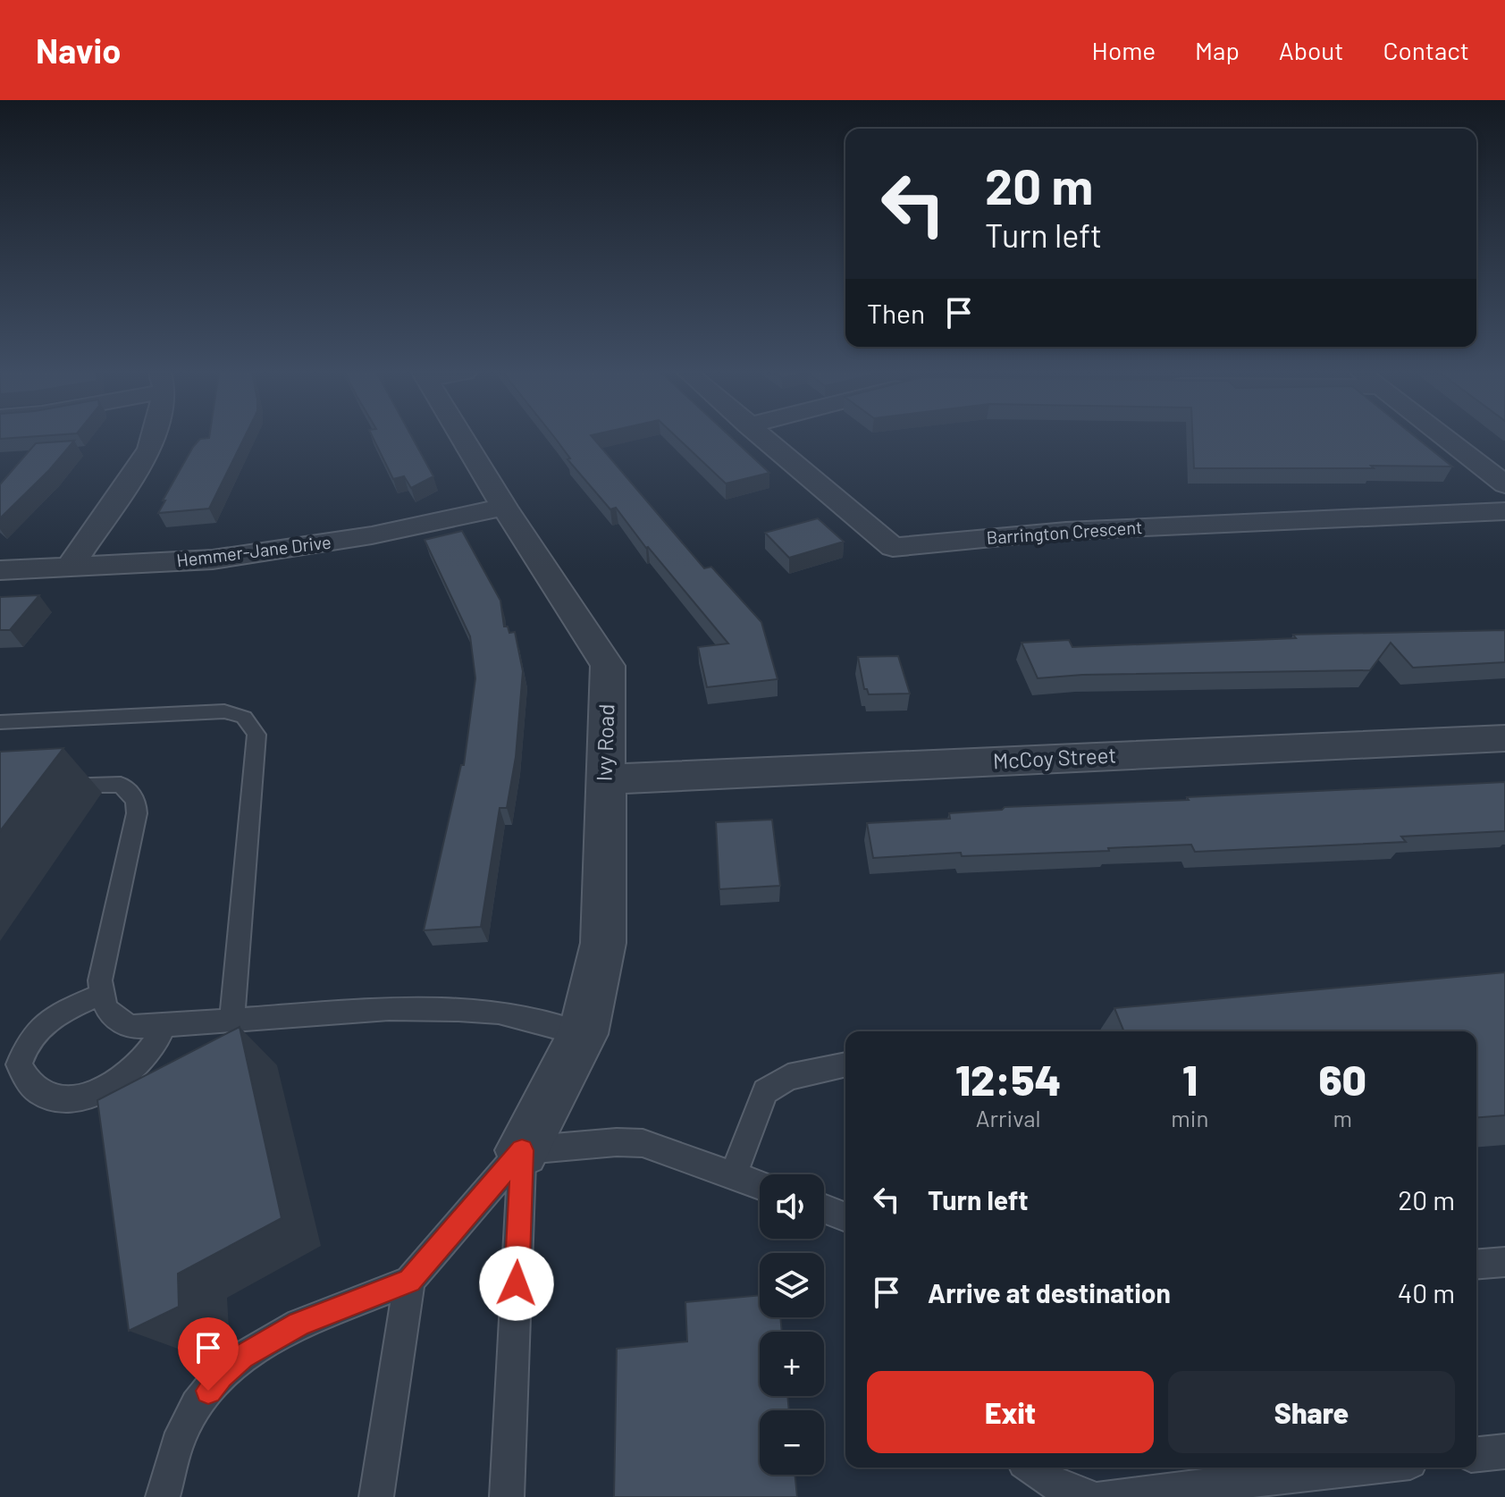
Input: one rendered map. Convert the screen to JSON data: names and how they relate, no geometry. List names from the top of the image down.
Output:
{
  "streets": {
    "street": [
      "Barrington Crescent",
      "Hemmer-Jane Drive",
      "Ivy Road",
      "McCoy Street"
    ]
  },
  "crossings": [
    ["Hemmer-Jane Drive", "Ivy Road"],
    ["Ivy Road", "McCoy Street"]
  ],
  "page": {
    "header": "Navio",
    "nav": [
      "Home",
      "Map",
      "About",
      "Contact"
    ],
    "turn": ["20 m", "Turn left"],
    "then": "Then",
    "eta": [
      "12:54",
      "Arrival",
      "1",
      "min",
      "60",
      "m"
    ],
    "list": [
      {
        "name": "Turn left",
        "value": "20 m"
      },
      {
        "name": "Arrive at destination",
        "value": "40 m"
      }
    ],
    "map_buttons": ["+", "−"],
    "buttons": ["Exit", "Share"]
  }
}
